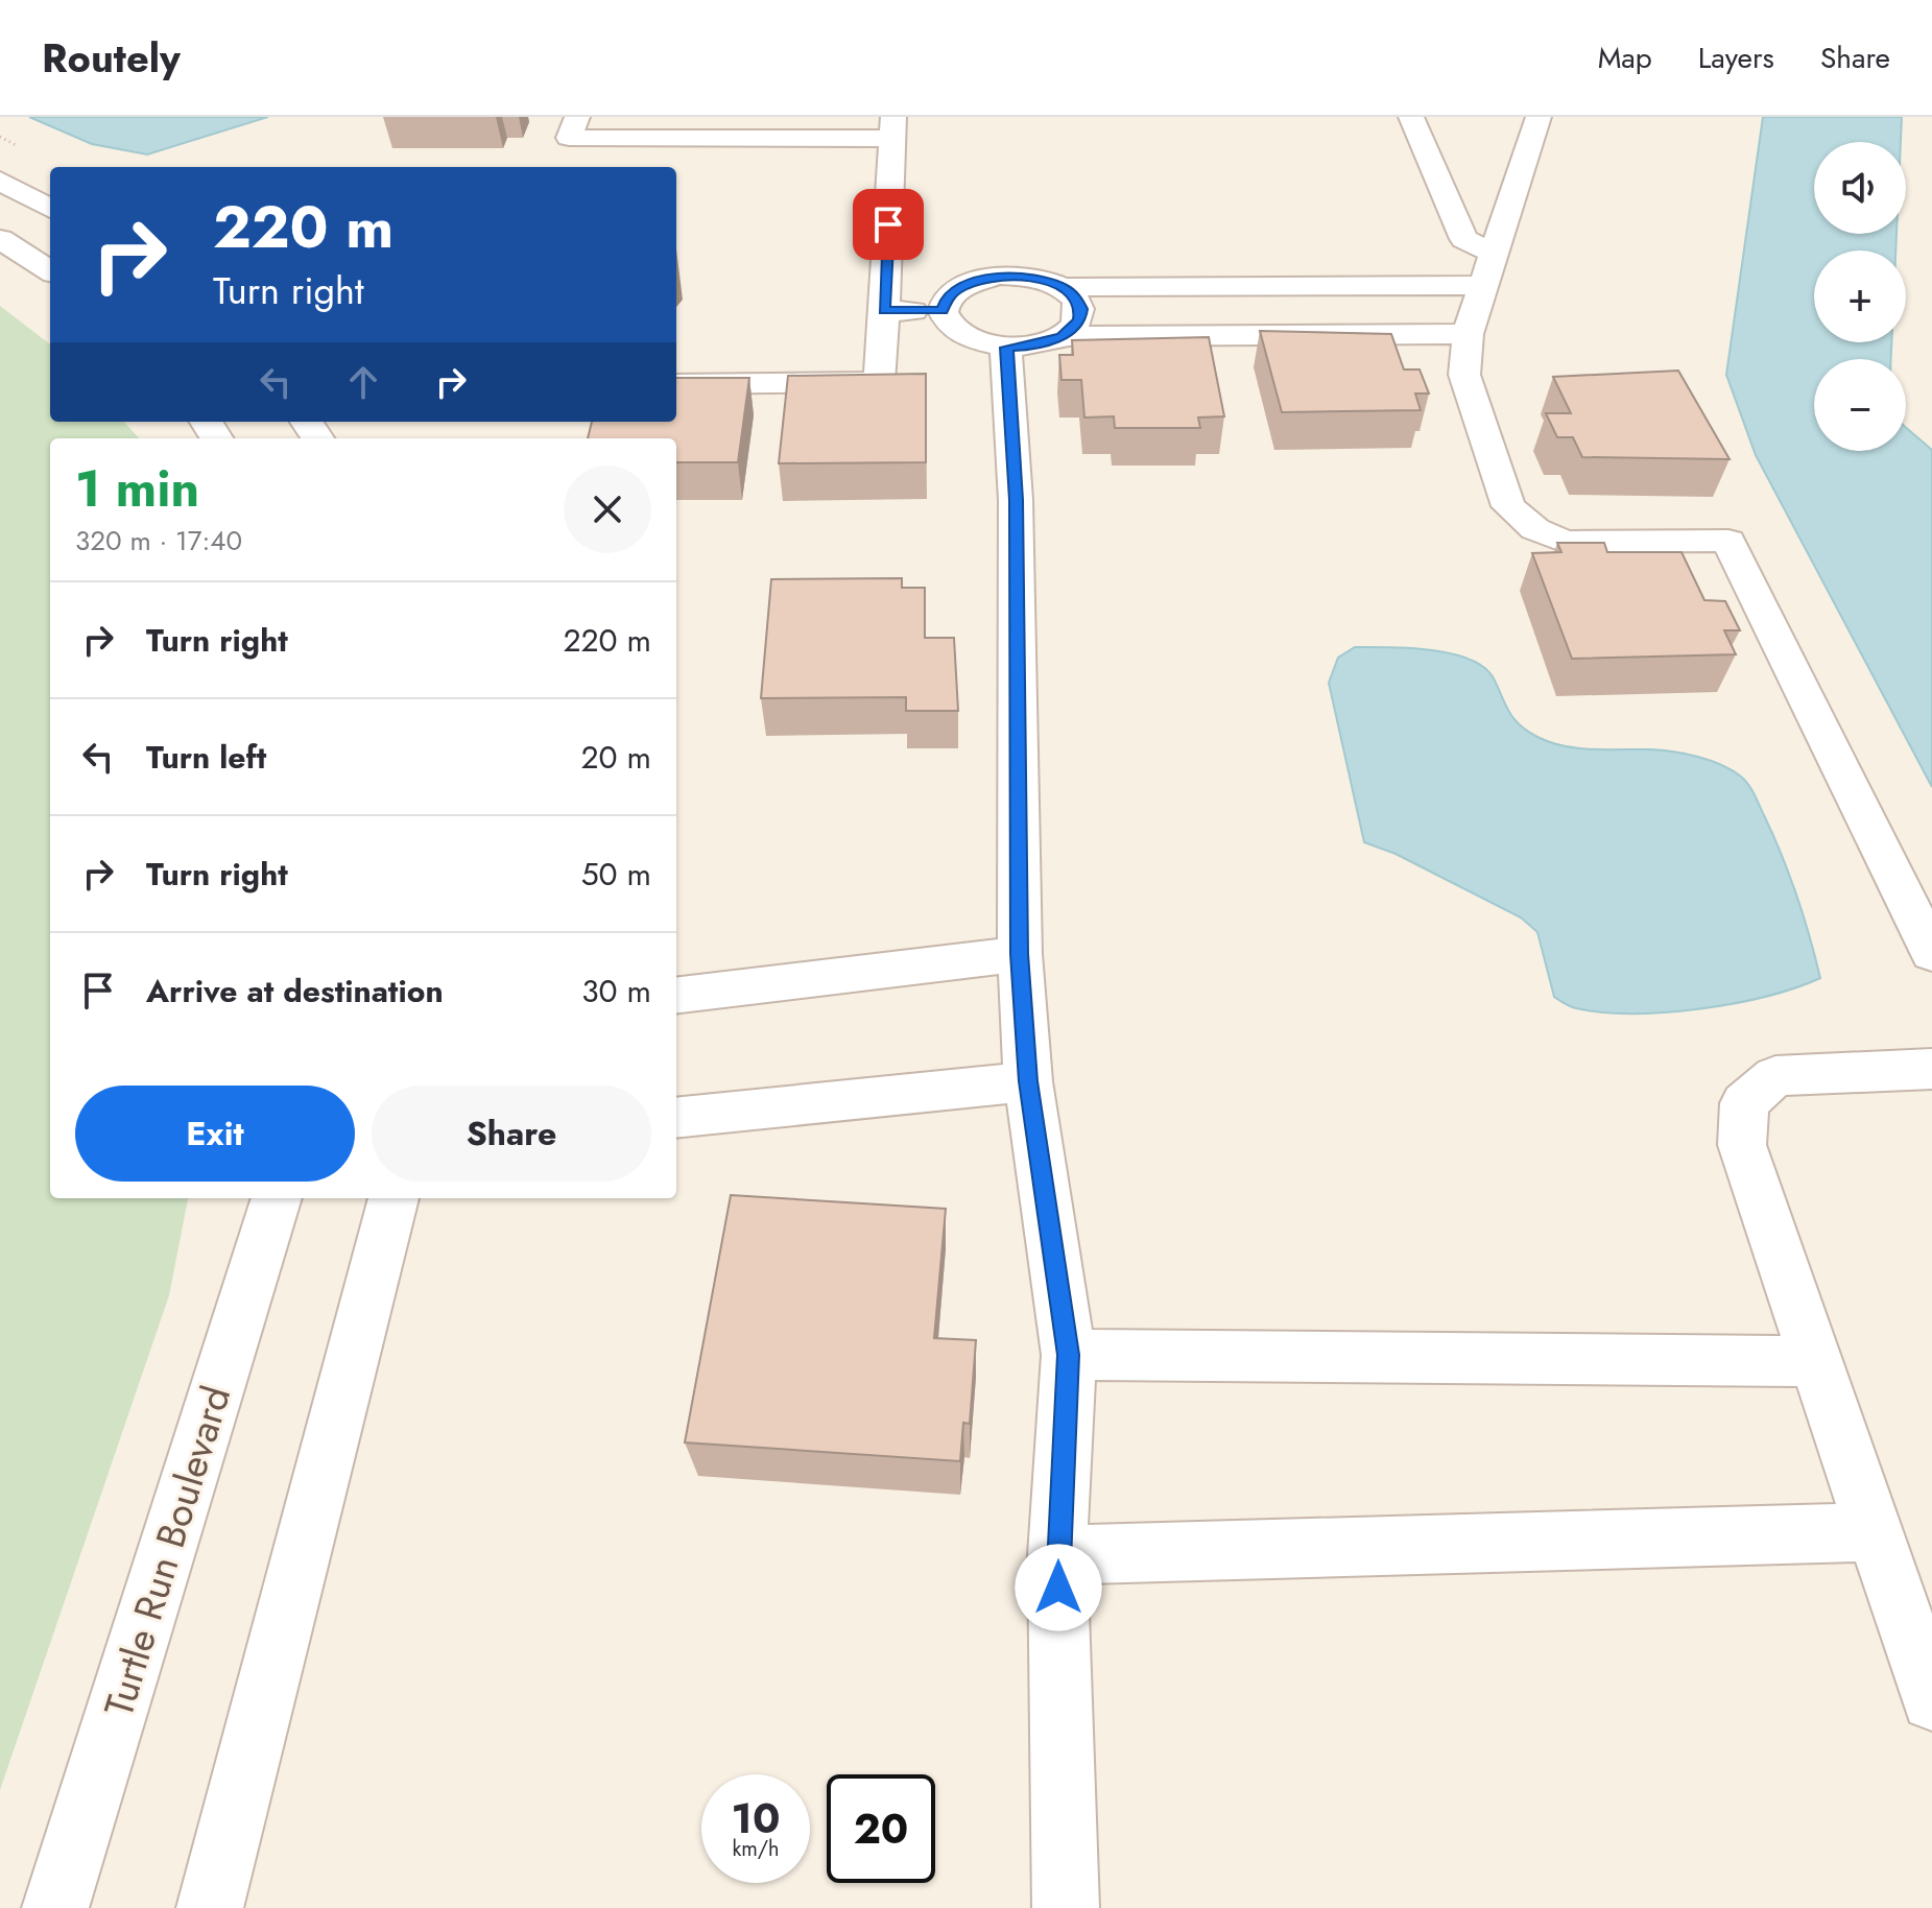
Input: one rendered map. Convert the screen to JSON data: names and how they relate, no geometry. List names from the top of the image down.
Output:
{
  "streets": {
    "street": ["Turtle Run Boulevard"]
  },
  "page": {
    "header": "Routely",
    "nav": ["Map", "Layers", "Share"],
    "map_buttons": ["+", "−"],
    "turn": ["220 m", "Turn right"],
    "heading": ["1 min", "320 m · 17:40"],
    "list": [
      {
        "name": "Turn right",
        "value": "220 m"
      },
      {
        "name": "Turn left",
        "value": "20 m"
      },
      {
        "name": "Turn right",
        "value": "50 m"
      },
      {
        "name": "Arrive at destination",
        "value": "30 m"
      }
    ],
    "buttons": ["Exit", "Share"],
    "speed": "10 km/h",
    "limit": "20"
  }
}
